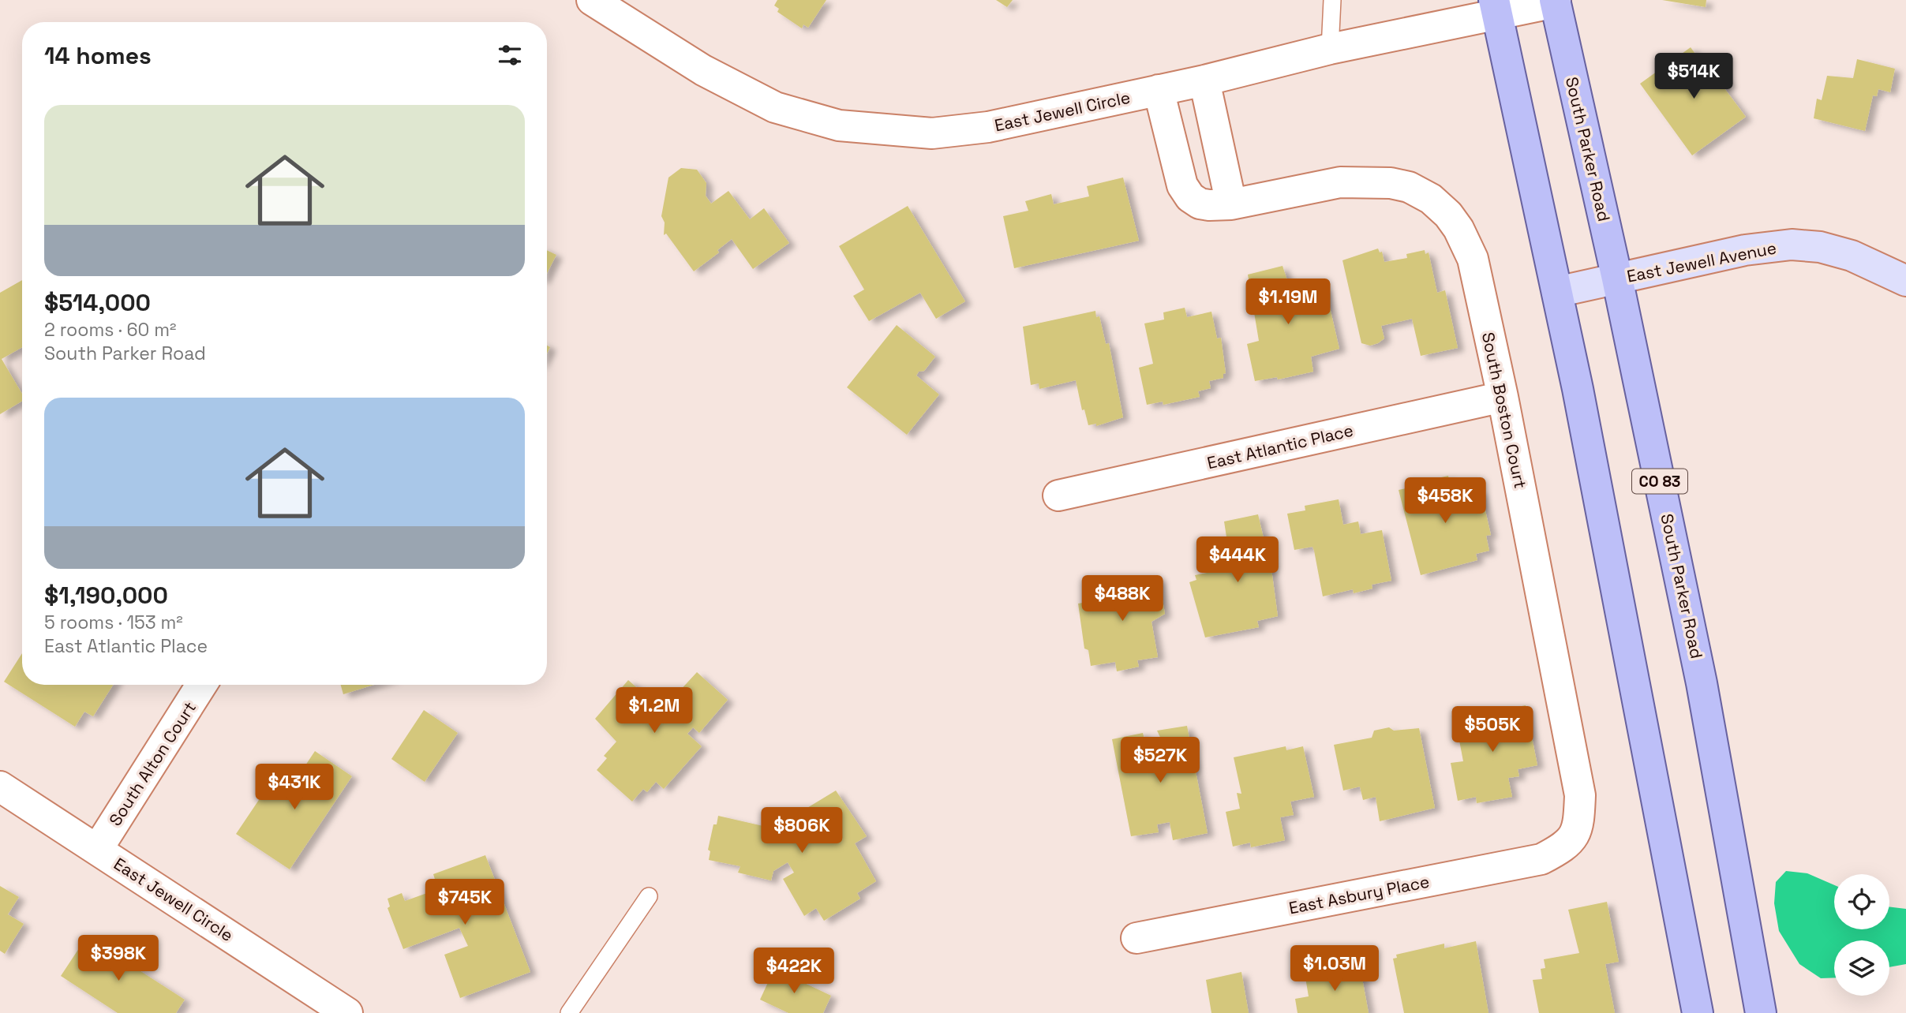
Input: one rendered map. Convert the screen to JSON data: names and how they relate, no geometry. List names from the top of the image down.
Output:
{
  "streets": {
    "main road": ["South Parker Road", "CO 83"],
    "street": [
      "East Jewell Circle",
      "East Jewell Avenue",
      "South Boston Court",
      "East Atlantic Place",
      "South Alton Court",
      "East Asbury Place"
    ]
  },
  "crossings": [
    ["East Jewell Circle", "South Parker Road"],
    ["East Jewell Circle", "South Boston Court"],
    ["East Jewell Circle", "South Alton Court"],
    ["South Parker Road", "East Jewell Avenue"],
    ["South Boston Court", "East Atlantic Place"],
    ["South Boston Court", "East Asbury Place"]
  ],
  "page": {
    "heading": "14 homes",
    "price": [
      "$514K",
      "$1.19M",
      "$458K",
      "$444K",
      "$488K",
      "$1.2M",
      "$505K",
      "$527K",
      "$431K",
      "$806K",
      "$745K",
      "$398K",
      "$1.03M",
      "$422K"
    ],
    "list": [
      {
        "name": "$514,000",
        "note": "2 rooms · 60 m² · South Parker Road"
      },
      {
        "name": "$1,190,000",
        "note": "5 rooms · 153 m² · East Atlantic Place"
      }
    ]
  }
}
